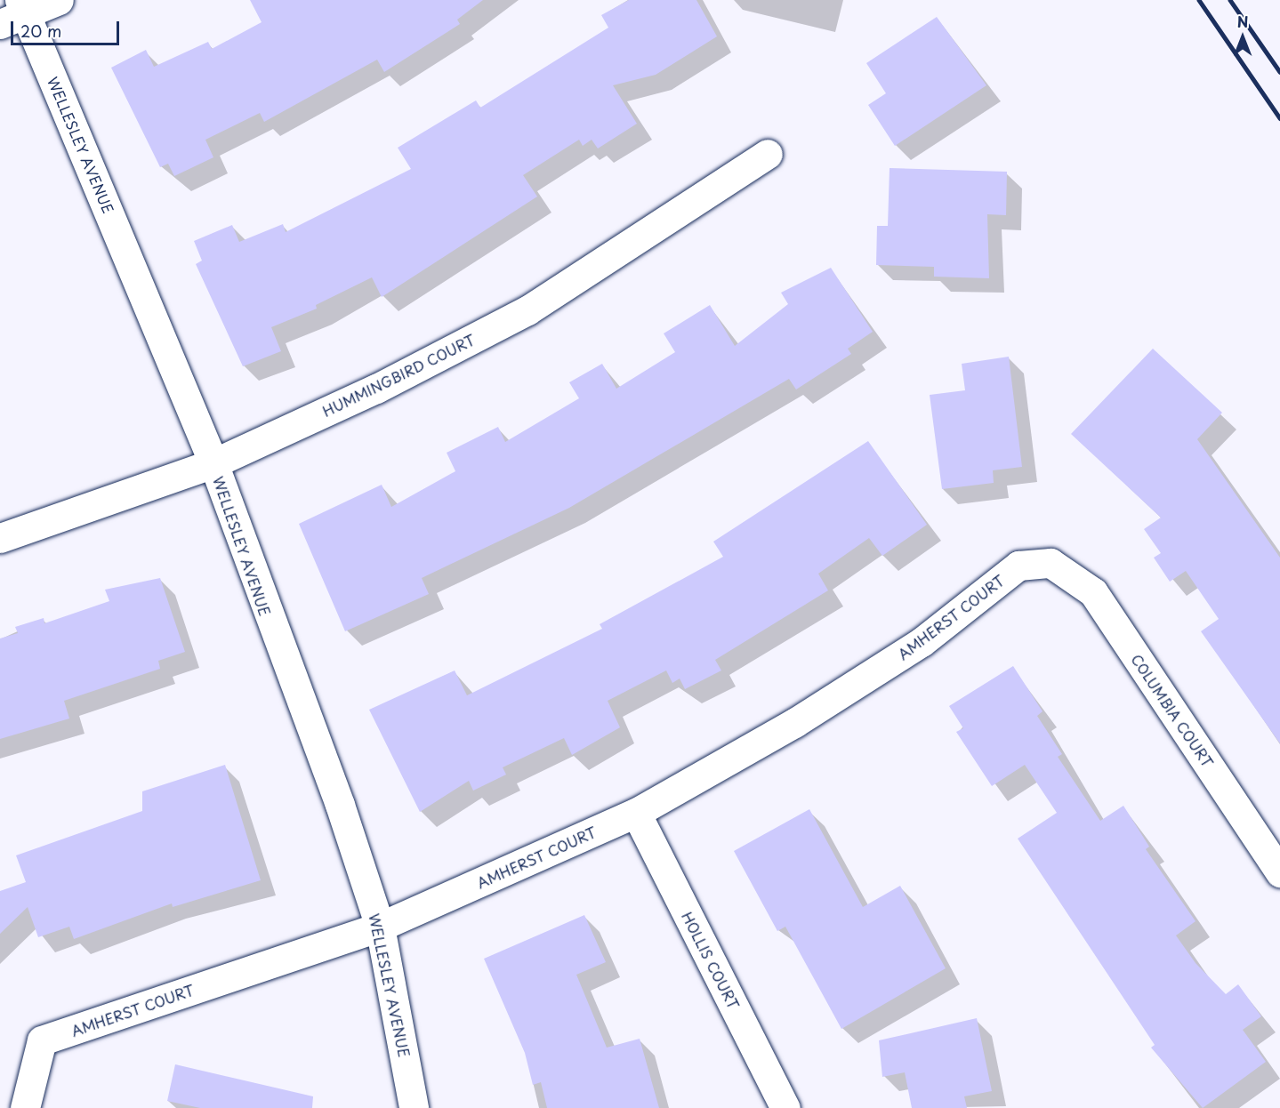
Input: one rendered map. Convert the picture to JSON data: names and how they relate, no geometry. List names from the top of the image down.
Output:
{
  "streets": {
    "street": [
      "WELLESLEY AVENUE",
      "HUMMINGBIRD COURT",
      "AMHERST COURT",
      "COLUMBIA COURT",
      "HOLLIS COURT"
    ]
  },
  "crossings": [
    ["WELLESLEY AVENUE", "HUMMINGBIRD COURT"],
    ["WELLESLEY AVENUE", "AMHERST COURT"],
    ["AMHERST COURT", "COLUMBIA COURT"],
    ["AMHERST COURT", "HOLLIS COURT"]
  ],
  "scale_bar": "20 m",
  "north": "top"
}
